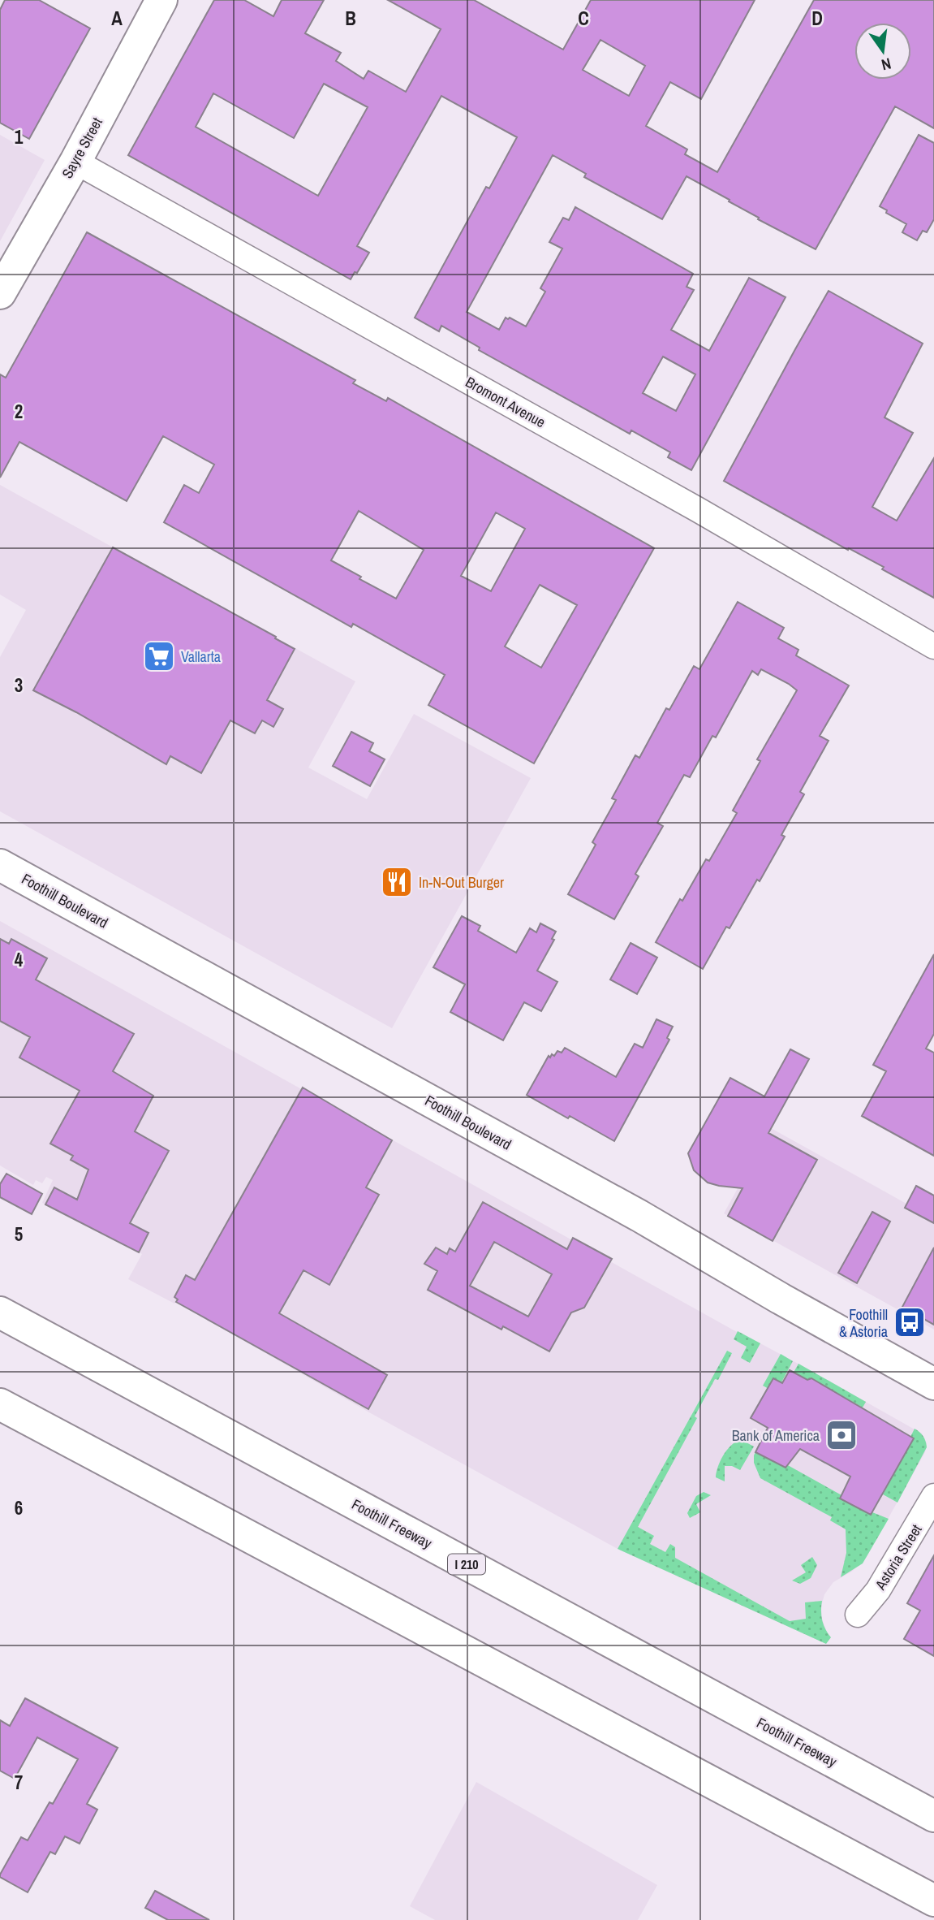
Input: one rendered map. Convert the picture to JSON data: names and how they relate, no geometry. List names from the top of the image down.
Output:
{
  "streets": {
    "main road": [
      "Sayre Street",
      "Foothill Boulevard",
      "Foothill Freeway",
      "I 210"
    ],
    "street": ["Bromont Avenue", "Astoria Street"]
  },
  "crossings": [
    ["Sayre Street", "Bromont Avenue"]
  ],
  "places": {
    "supermarket": ["Vallarta"],
    "restaurant": ["In-N-Out Burger"],
    "bus stop": ["Foothill & Astoria"],
    "bank": ["Bank of America"]
  },
  "north": "bottom",
  "grid": {
    "columns": [
      "A",
      "B",
      "C",
      "D"
    ],
    "rows": [
      "1",
      "2",
      "3",
      "4",
      "5",
      "6",
      "7"
    ]
  }
}
